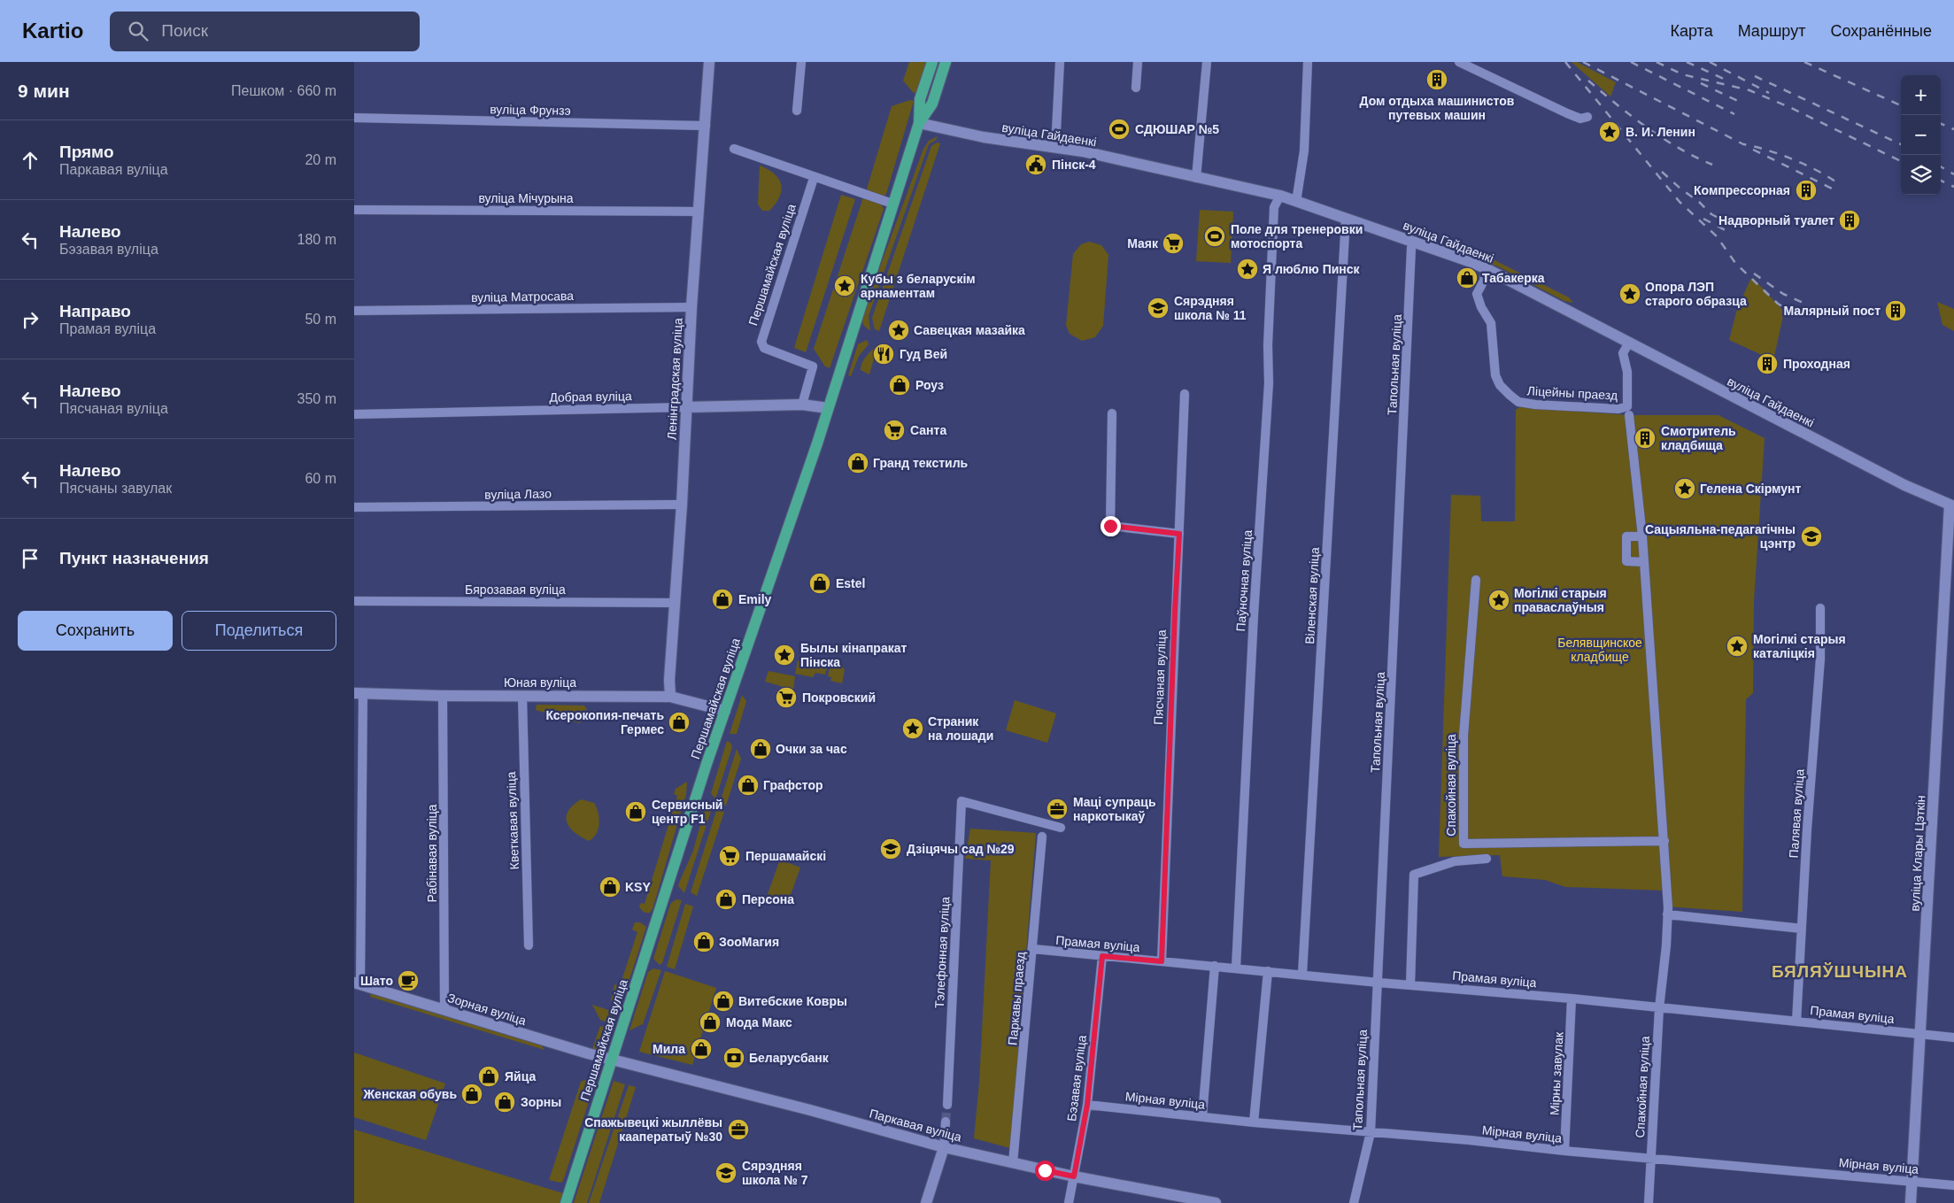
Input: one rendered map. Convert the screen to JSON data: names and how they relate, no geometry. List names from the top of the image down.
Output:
{
  "streets": {
    "main road": ["Першамайская вуліца"],
    "street": [
      "вуліца Фрунзэ",
      "вуліца Гайдаенкі",
      "вуліца Мічурына",
      "вуліца Матросава",
      "Тапольная вуліца",
      "Ленінградская вуліца",
      "Ліцейны праезд",
      "Добрая вуліца",
      "вуліца Лазо",
      "Паўночная вуліца",
      "Бярозавая вуліца",
      "Віленская вуліца",
      "Пясчаная вуліца",
      "Юная вуліца",
      "Спакойная вуліца",
      "Палявая вуліца",
      "Кветкавая вуліца",
      "Рабінавая вуліца",
      "вуліца Клары Цэткін",
      "Прамая вуліца",
      "Тэлефонная вуліца",
      "Паркавы праезд",
      "Зорная вуліца",
      "Мірны завулак",
      "Бэзавая вуліца",
      "Мірная вуліца",
      "Паркавая вуліца"
    ]
  },
  "crossings": [
    ["вуліца Фрунзэ", "Ленінградская вуліца"],
    ["вуліца Гайдаенкі", "Першамайская вуліца"],
    ["вуліца Гайдаенкі", "Тапольная вуліца"],
    ["вуліца Гайдаенкі", "Ліцейны праезд"],
    ["вуліца Гайдаенкі", "Паўночная вуліца"],
    ["вуліца Гайдаенкі", "Віленская вуліца"],
    ["вуліца Гайдаенкі", "вуліца Клары Цэткін"],
    ["вуліца Мічурына", "Ленінградская вуліца"],
    ["Першамайская вуліца", "Добрая вуліца"],
    ["Першамайская вуліца", "Юная вуліца"],
    ["Першамайская вуліца", "Зорная вуліца"],
    ["Першамайская вуліца", "Паркавая вуліца"],
    ["вуліца Матросава", "Ленінградская вуліца"],
    ["Тапольная вуліца", "Прамая вуліца"],
    ["Тапольная вуліца", "Мірная вуліца"],
    ["Ленінградская вуліца", "Добрая вуліца"],
    ["Ленінградская вуліца", "вуліца Лазо"],
    ["Ленінградская вуліца", "Бярозавая вуліца"],
    ["Ленінградская вуліца", "Юная вуліца"],
    ["Паўночная вуліца", "Прамая вуліца"],
    ["Віленская вуліца", "Прамая вуліца"],
    ["Пясчаная вуліца", "Прамая вуліца"],
    ["Юная вуліца", "Кветкавая вуліца"],
    ["Юная вуліца", "Рабінавая вуліца"],
    ["Спакойная вуліца", "Прамая вуліца"],
    ["Спакойная вуліца", "Мірная вуліца"],
    ["Палявая вуліца", "Прамая вуліца"],
    ["Рабінавая вуліца", "Зорная вуліца"],
    ["вуліца Клары Цэткін", "Прамая вуліца"],
    ["вуліца Клары Цэткін", "Мірная вуліца"],
    ["Прамая вуліца", "Паркавы праезд"],
    ["Прамая вуліца", "Мірны завулак"],
    ["Прамая вуліца", "Бэзавая вуліца"],
    ["Паркавы праезд", "Паркавая вуліца"],
    ["Зорная вуліца", "Паркавая вуліца"],
    ["Мірны завулак", "Мірная вуліца"],
    ["Бэзавая вуліца", "Мірная вуліца"],
    ["Бэзавая вуліца", "Паркавая вуліца"]
  ],
  "districts": ["БЯЛЯЎШЧЫНА"],
  "parks": ["Белявщинское кладбище"],
  "places": {
    "building": [
      "Дом отдыха машинистов путевых машин",
      "Компрессорная",
      "Надворный туалет",
      "Малярный пост",
      "Проходная",
      "Смотритель кладбища"
    ],
    "sports": ["СДЮШАР №5", "Поле для тренеровки мотоспорта"],
    "place": [
      "В. И. Ленин",
      "Я люблю Пинск",
      "Кубы з беларускім арнаментам",
      "Опора ЛЭП старого образца",
      "Савецкая мазайка",
      "Гелена Скірмунт",
      "Могілкі старыя праваслаўныя",
      "Могілкі старыя каталіцкія",
      "Былы кінапракат Пінска",
      "Страник на лошади"
    ],
    "public building": ["Пінск-4"],
    "supermarket": [
      "Маяк",
      "Санта",
      "Покровский",
      "Першамайскі"
    ],
    "shop": [
      "Табакерка",
      "Роуз",
      "Гранд текстиль",
      "Estel",
      "Emily",
      "Ксерокопия-печать Гермес",
      "Очки за час",
      "Графстор",
      "Сервисный центр F1",
      "KSY",
      "Персона",
      "ЗооМагия",
      "Витебские Ковры",
      "Мода Макс",
      "Мила",
      "Яйца",
      "Женская обувь",
      "Зорны"
    ],
    "school or university": [
      "Сярэдняя школа № 11",
      "Сацыяльна-педагагічны цэнтр",
      "Дзіцячы сад №29",
      "Сярэдняя школа № 7"
    ],
    "restaurant": ["Гуд Вей"],
    "office": ["Маці супраць наркотыкаў", "Спажывецкі жыллёвы кааператыў №30"],
    "cafe": ["Шато"],
    "bank": ["Беларусбанк"]
  },
  "page": {
    "header": "Kartio",
    "search": "Поиск",
    "nav": ["Карта", "Маршрут", "Сохранённые"],
    "heading": ["9 мин", "Пешком · 660 m"],
    "map_buttons": ["+", "−"],
    "list": [
      ["Прямо", "Паркавая вуліца", "20 m"],
      ["Налево", "Бэзавая вуліца", "180 m"],
      ["Направо", "Прамая вуліца", "50 m"],
      ["Налево", "Пясчаная вуліца", "350 m"],
      ["Налево", "Пясчаны завулак", "60 m"],
      "Пункт назначения"
    ],
    "buttons": ["Сохранить", "Поделиться"]
  }
}
